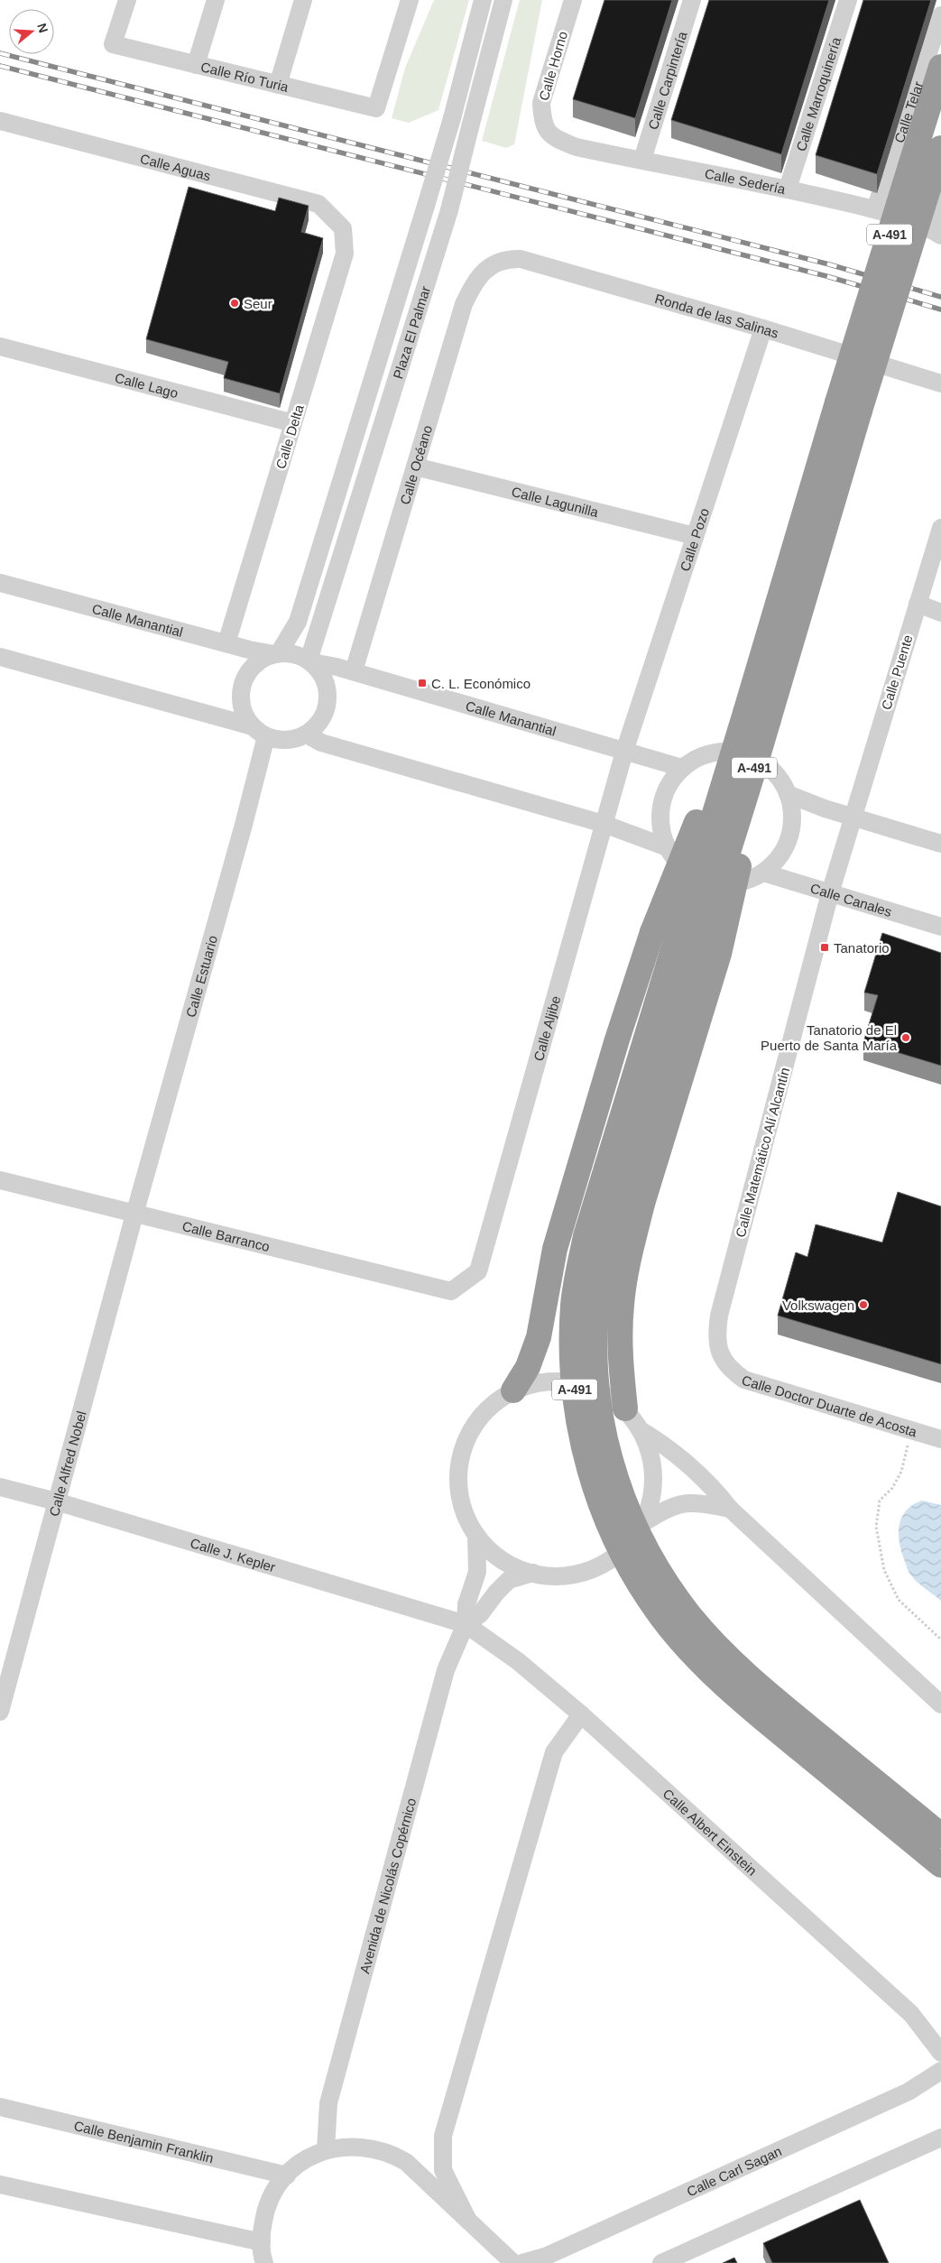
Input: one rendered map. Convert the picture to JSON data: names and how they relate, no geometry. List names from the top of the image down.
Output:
{
  "streets": {
    "highway": ["A-491"],
    "street": [
      "Calle Horno",
      "Calle Río Turia",
      "Calle Carpintería",
      "Calle Marroquinería",
      "Calle Telar",
      "Calle Aguas",
      "Calle Sedería",
      "Ronda de las Salinas",
      "Plaza El Palmar",
      "Calle Lago",
      "Calle Delta",
      "Calle Océano",
      "Calle Lagunilla",
      "Calle Pozo",
      "Calle Manantial",
      "Calle Puente",
      "Calle Canales",
      "Calle Estuario",
      "Calle Aljibe",
      "Calle Matemático Alí Alcantín",
      "Calle Barranco",
      "Calle Doctor Duarte de Acosta",
      "Calle Alfred Nobel",
      "Calle J. Kepler",
      "Calle Albert Einstein",
      "Avenida de Nicolás Copérnico",
      "Calle Benjamin Franklin",
      "Calle Carl Sagan"
    ]
  },
  "crossings": [
    ["Calle Horno", "Calle Sedería"],
    ["Calle Carpintería", "Calle Sedería"],
    ["Calle Marroquinería", "Calle Sedería"],
    ["Calle Telar", "Calle Sedería"],
    ["Calle Aguas", "Calle Delta"],
    ["Ronda de las Salinas", "Calle Océano"],
    ["Ronda de las Salinas", "Calle Pozo"],
    ["Plaza El Palmar", "Calle Manantial"],
    ["Plaza El Palmar", "Calle Estuario"],
    ["Calle Lago", "Calle Delta"],
    ["Calle Delta", "Calle Manantial"],
    ["Calle Océano", "Calle Lagunilla"],
    ["Calle Océano", "Calle Manantial"],
    ["Calle Lagunilla", "Calle Pozo"],
    ["Calle Pozo", "Calle Manantial"],
    ["Calle Pozo", "Calle Aljibe"],
    ["Calle Manantial", "Calle Canales"],
    ["Calle Manantial", "Calle Estuario"],
    ["Calle Manantial", "Calle Aljibe"],
    ["Calle Puente", "Calle Canales"],
    ["Calle Puente", "Calle Matemático Alí Alcantín"],
    ["Calle Canales", "Calle Matemático Alí Alcantín"],
    ["Calle Estuario", "Calle Barranco"],
    ["Calle Estuario", "Calle Alfred Nobel"],
    ["Calle Aljibe", "Calle Barranco"],
    ["Calle Matemático Alí Alcantín", "Calle Doctor Duarte de Acosta"],
    ["Calle Barranco", "Calle Alfred Nobel"],
    ["Calle Alfred Nobel", "Calle J. Kepler"],
    ["Calle J. Kepler", "Calle Albert Einstein"],
    ["Calle J. Kepler", "Avenida de Nicolás Copérnico"],
    ["Calle Albert Einstein", "Avenida de Nicolás Copérnico"]
  ],
  "places": {
    "other": ["Seur", "Tanatorio de El Puerto de Santa María", "Volkswagen"],
    "transit": ["C. L. Económico", "Tanatorio"]
  },
  "north": "right"
}
